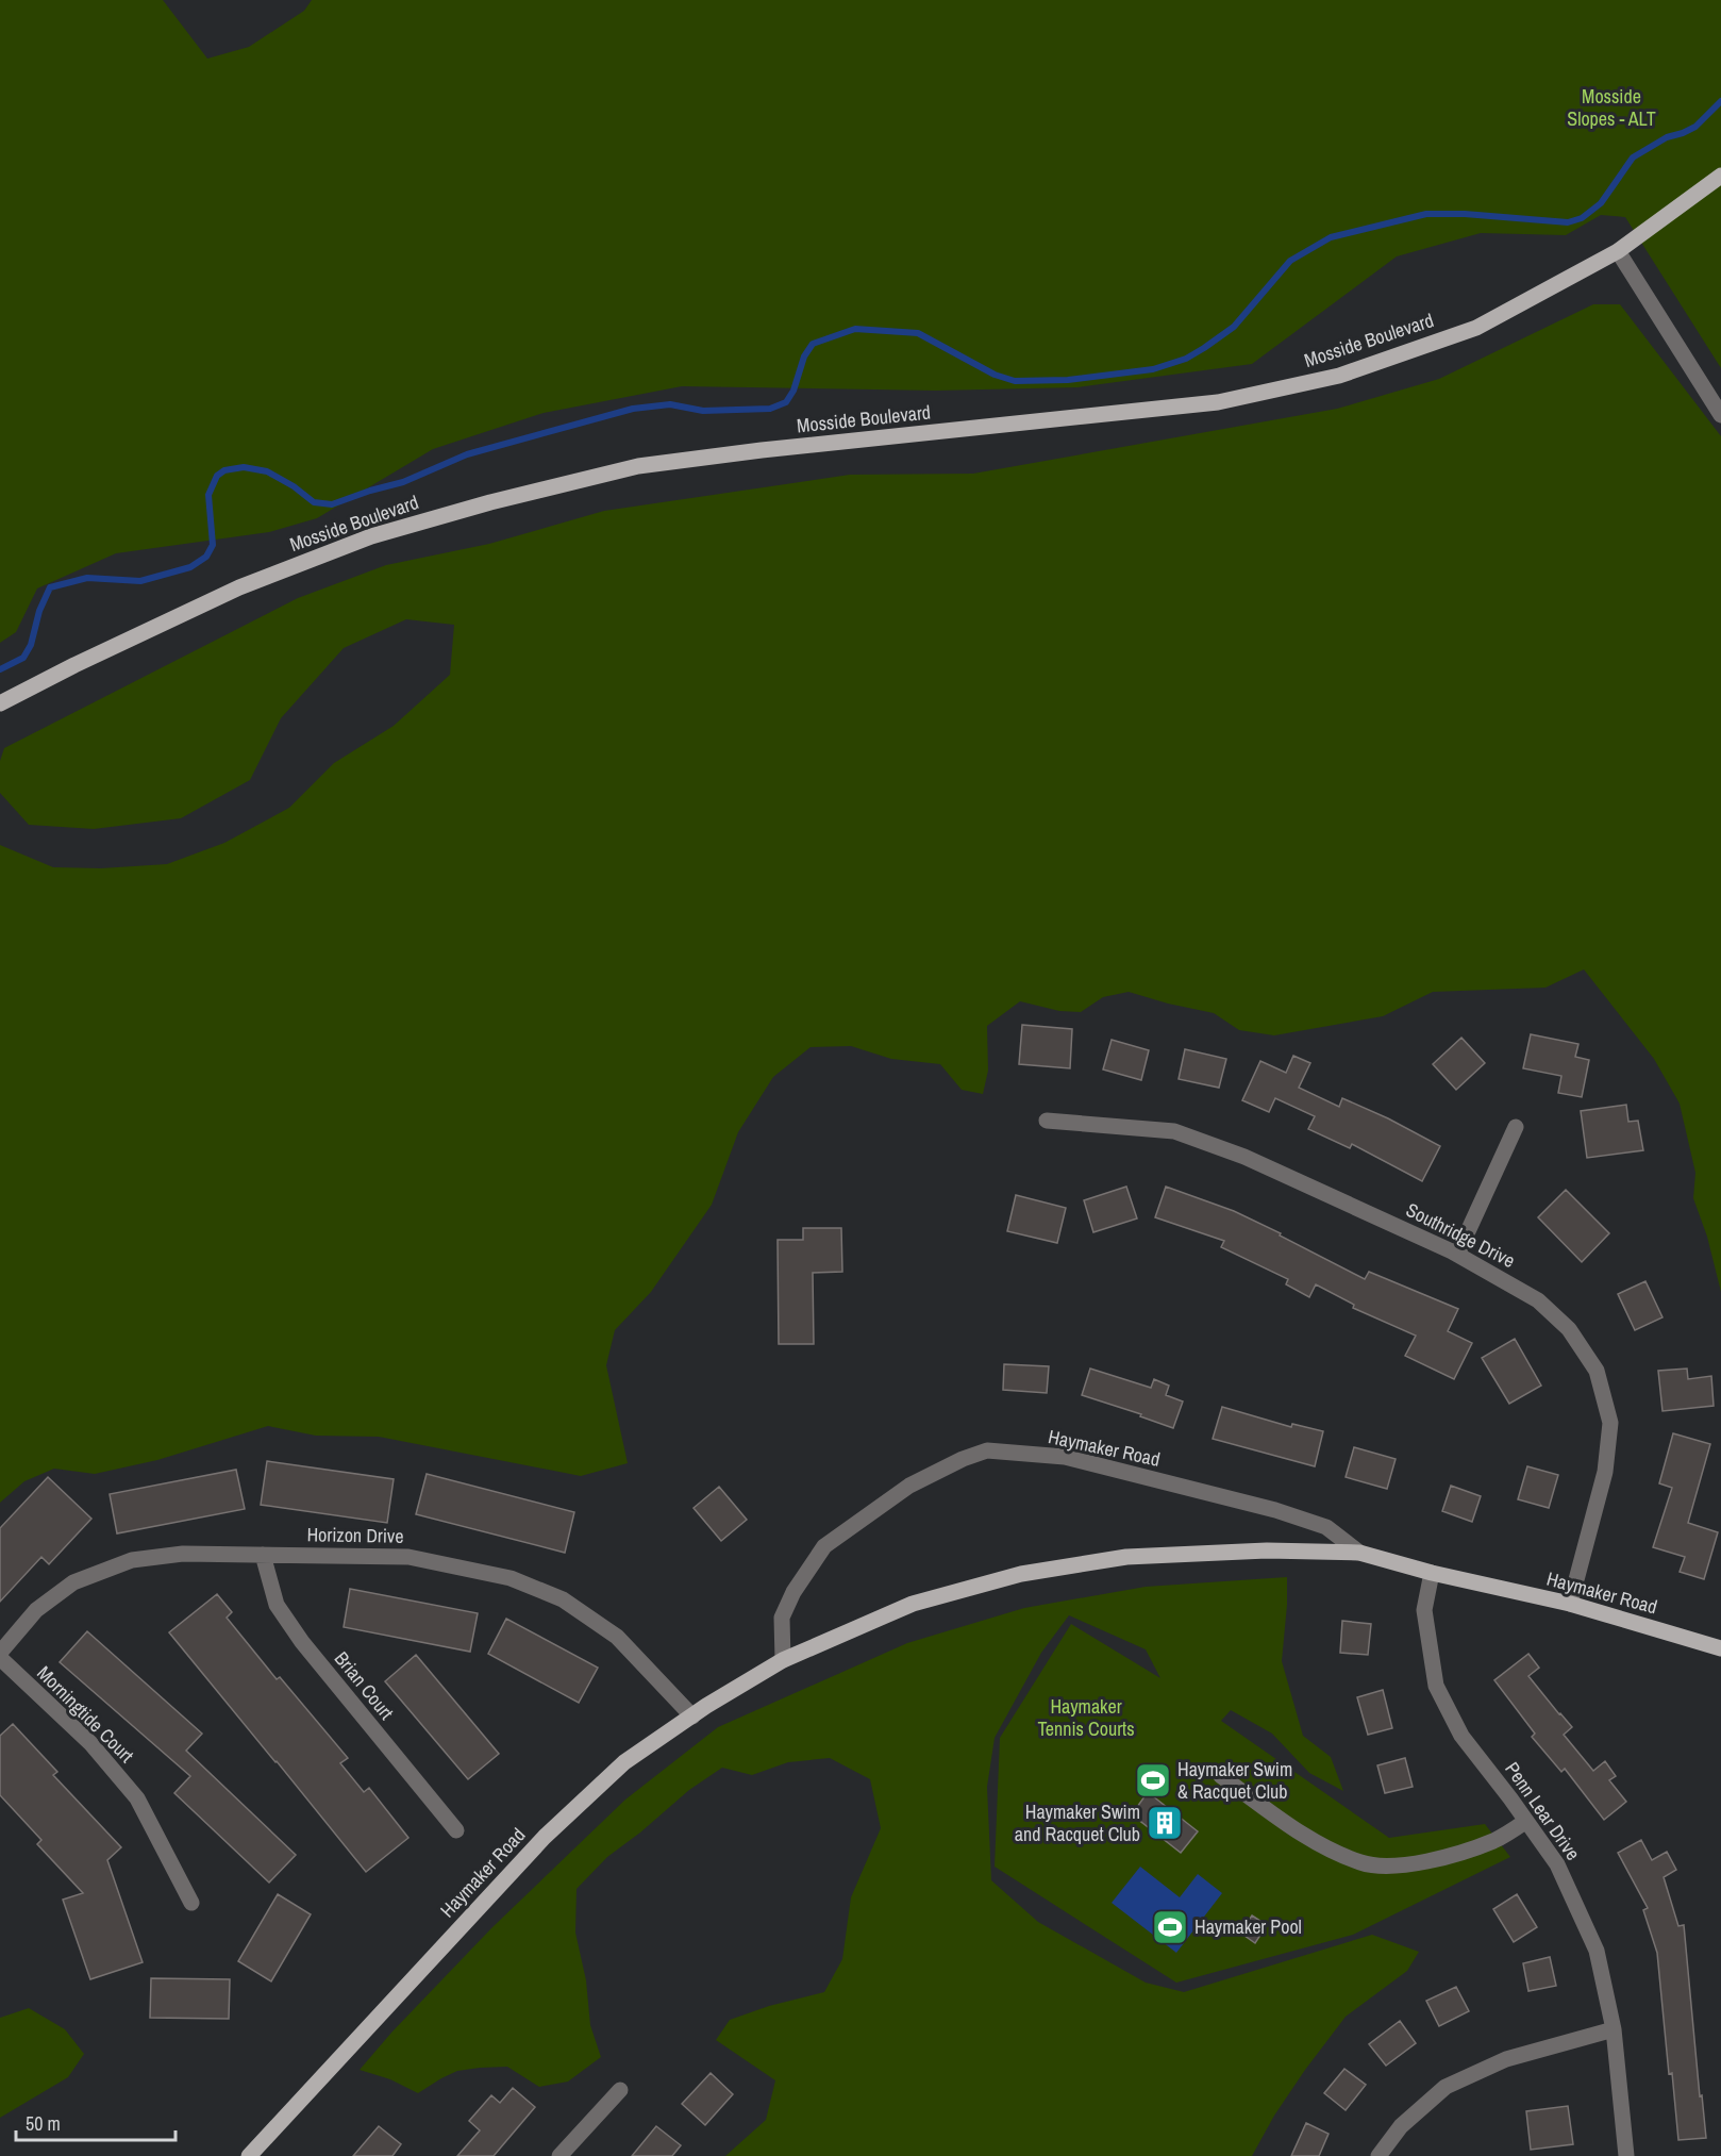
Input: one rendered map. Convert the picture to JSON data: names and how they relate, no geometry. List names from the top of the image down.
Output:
{
  "streets": {
    "main road": ["Mosside Boulevard", "Haymaker Road"],
    "street": [
      "Southridge Drive",
      "Horizon Drive",
      "Brian Court",
      "Morningtide Court",
      "Penn Lear Drive"
    ]
  },
  "crossings": [
    ["Southridge Drive", "Haymaker Road"],
    ["Haymaker Road", "Horizon Drive"],
    ["Haymaker Road", "Penn Lear Drive"],
    ["Horizon Drive", "Brian Court"]
  ],
  "parks": ["Mosside Slopes - ALT", "Haymaker Tennis Courts"],
  "places": {
    "sports": ["Haymaker Swim & Racquet Club", "Haymaker Pool"],
    "building": ["Haymaker Swim and Racquet Club"]
  },
  "scale_bar": "50 m"
}
